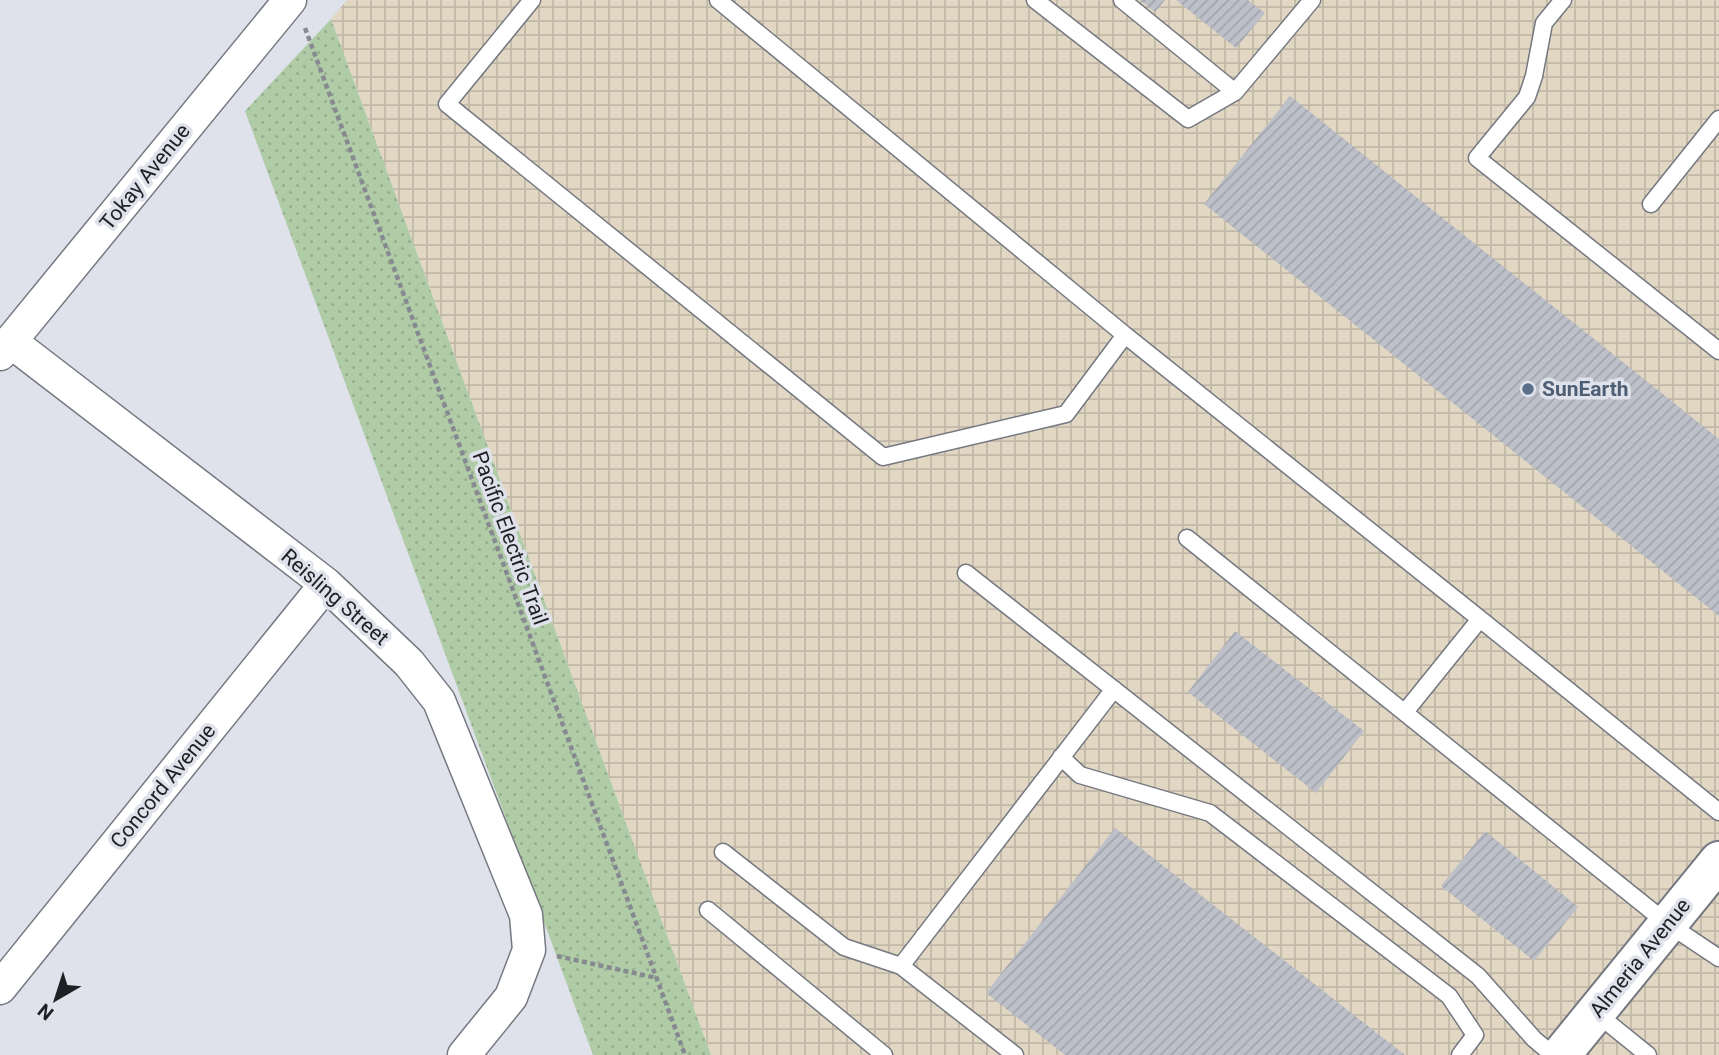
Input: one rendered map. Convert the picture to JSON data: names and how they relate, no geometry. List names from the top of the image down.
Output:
{
  "streets": {
    "street": [
      "Tokay Avenue",
      "Reisling Street",
      "Concord Avenue",
      "Almeria Avenue"
    ],
    "path": ["Pacific Electric Trail"]
  },
  "crossings": [
    ["Tokay Avenue", "Reisling Street"],
    ["Reisling Street", "Concord Avenue"]
  ],
  "places": ["SunEarth"],
  "north": "bottom left"
}
